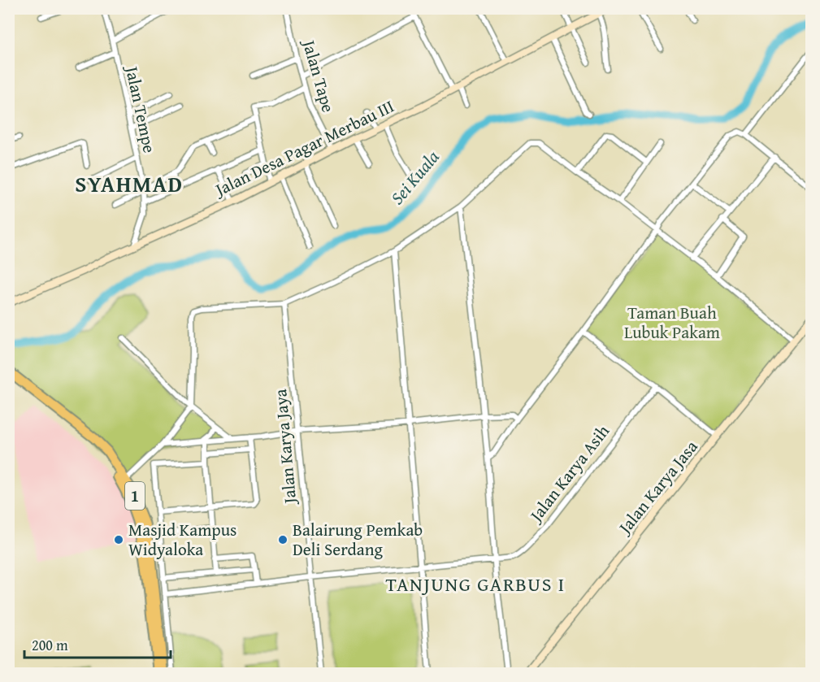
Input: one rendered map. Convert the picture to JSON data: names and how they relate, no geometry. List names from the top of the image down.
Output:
{
  "streets": {
    "highway": ["1"],
    "street": [
      "Jalan Tape",
      "Jalan Tempe",
      "Jalan Desa Pagar Merbau III",
      "Jalan Karya Jaya",
      "Jalan Karya Asih",
      "Jalan Karya Jasa"
    ]
  },
  "crossings": [
    ["Jalan Tape", "Jalan Desa Pagar Merbau III"],
    ["Jalan Tempe", "Jalan Desa Pagar Merbau III"],
    ["Jalan Karya Jaya", "Jalan Karya Asih"]
  ],
  "districts": ["SYAHMAD", "TANJUNG GARBUS I"],
  "water": ["Sei Kuala"],
  "parks": ["Taman Buah Lubuk Pakam"],
  "places": ["Masjid Kampus Widyaloka", "Balairung Pemkab Deli Serdang"],
  "scale_bar": "200 m"
}
